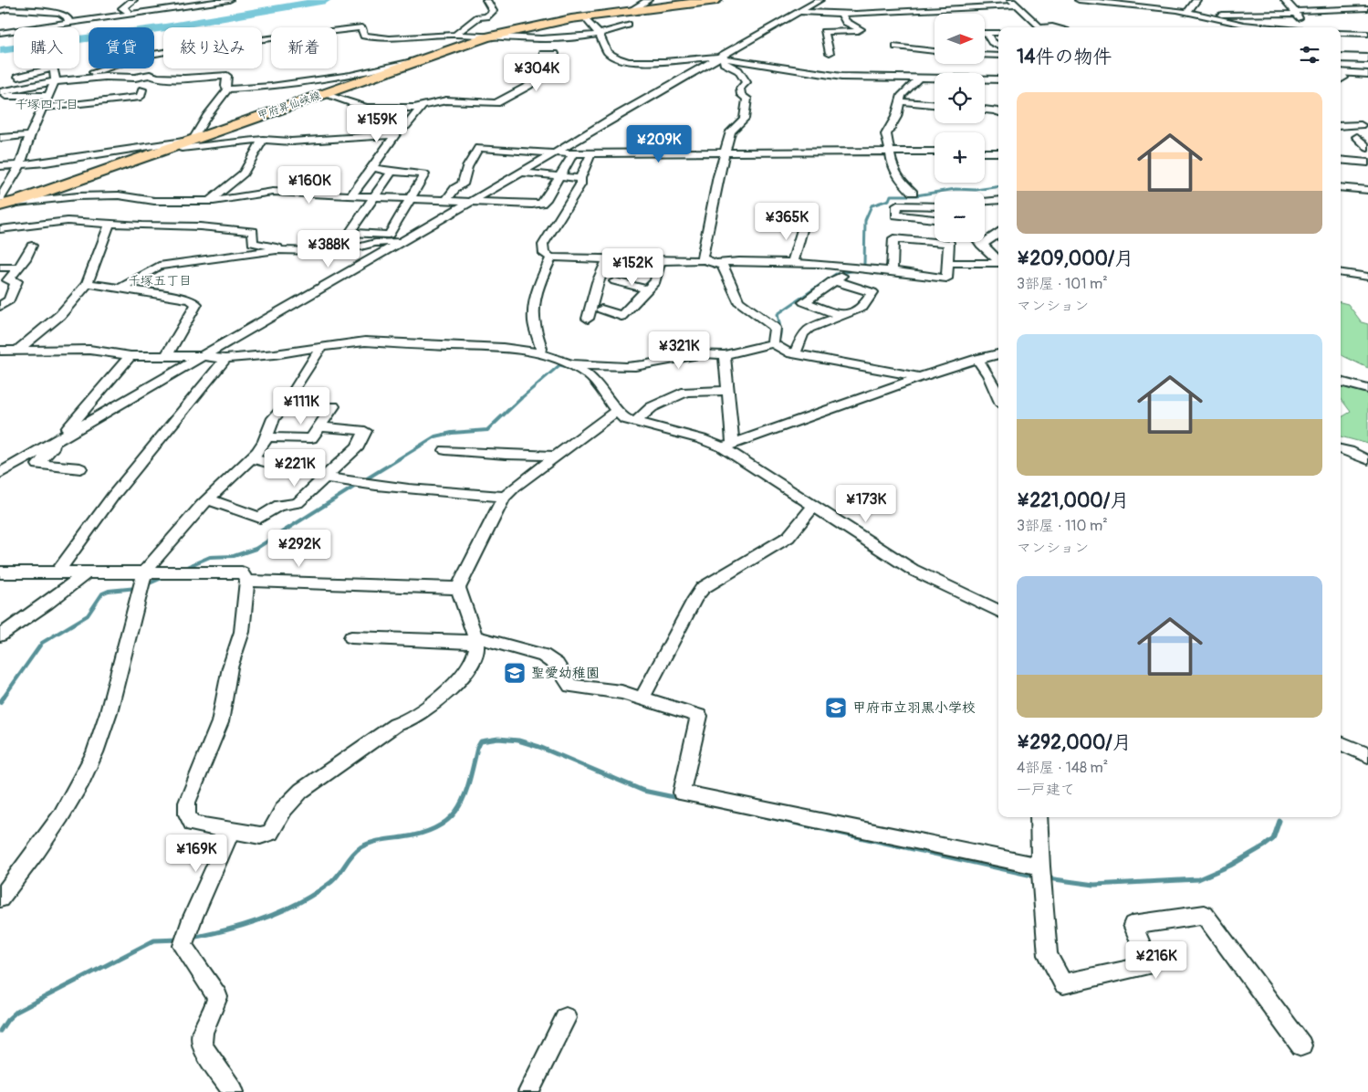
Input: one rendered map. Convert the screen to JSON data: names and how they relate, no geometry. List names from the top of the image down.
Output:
{
  "streets": {
    "main road": ["甲府昇仙峡線"]
  },
  "districts": ["千塚四丁目", "千塚五丁目"],
  "places": {
    "school or university": ["聖愛幼稚園", "甲府市立羽黒小学校"]
  },
  "north": "right",
  "page": {
    "map_buttons": ["+", "−"],
    "chip": [
      "購入",
      "賃貸",
      "絞り込み",
      "新着"
    ],
    "heading": "14件の物件",
    "price": [
      "¥304K",
      "¥159K",
      "¥209K",
      "¥160K",
      "¥365K",
      "¥388K",
      "¥152K",
      "¥321K",
      "¥111K",
      "¥221K",
      "¥173K",
      "¥292K",
      "¥169K",
      "¥216K"
    ],
    "list": [
      {
        "name": "¥209,000/月",
        "note": "3部屋 · 101 m² · マンション"
      },
      {
        "name": "¥221,000/月",
        "note": "3部屋 · 110 m² · マンション"
      },
      {
        "name": "¥292,000/月",
        "note": "4部屋 · 148 m² · 一戸建て"
      }
    ]
  }
}
